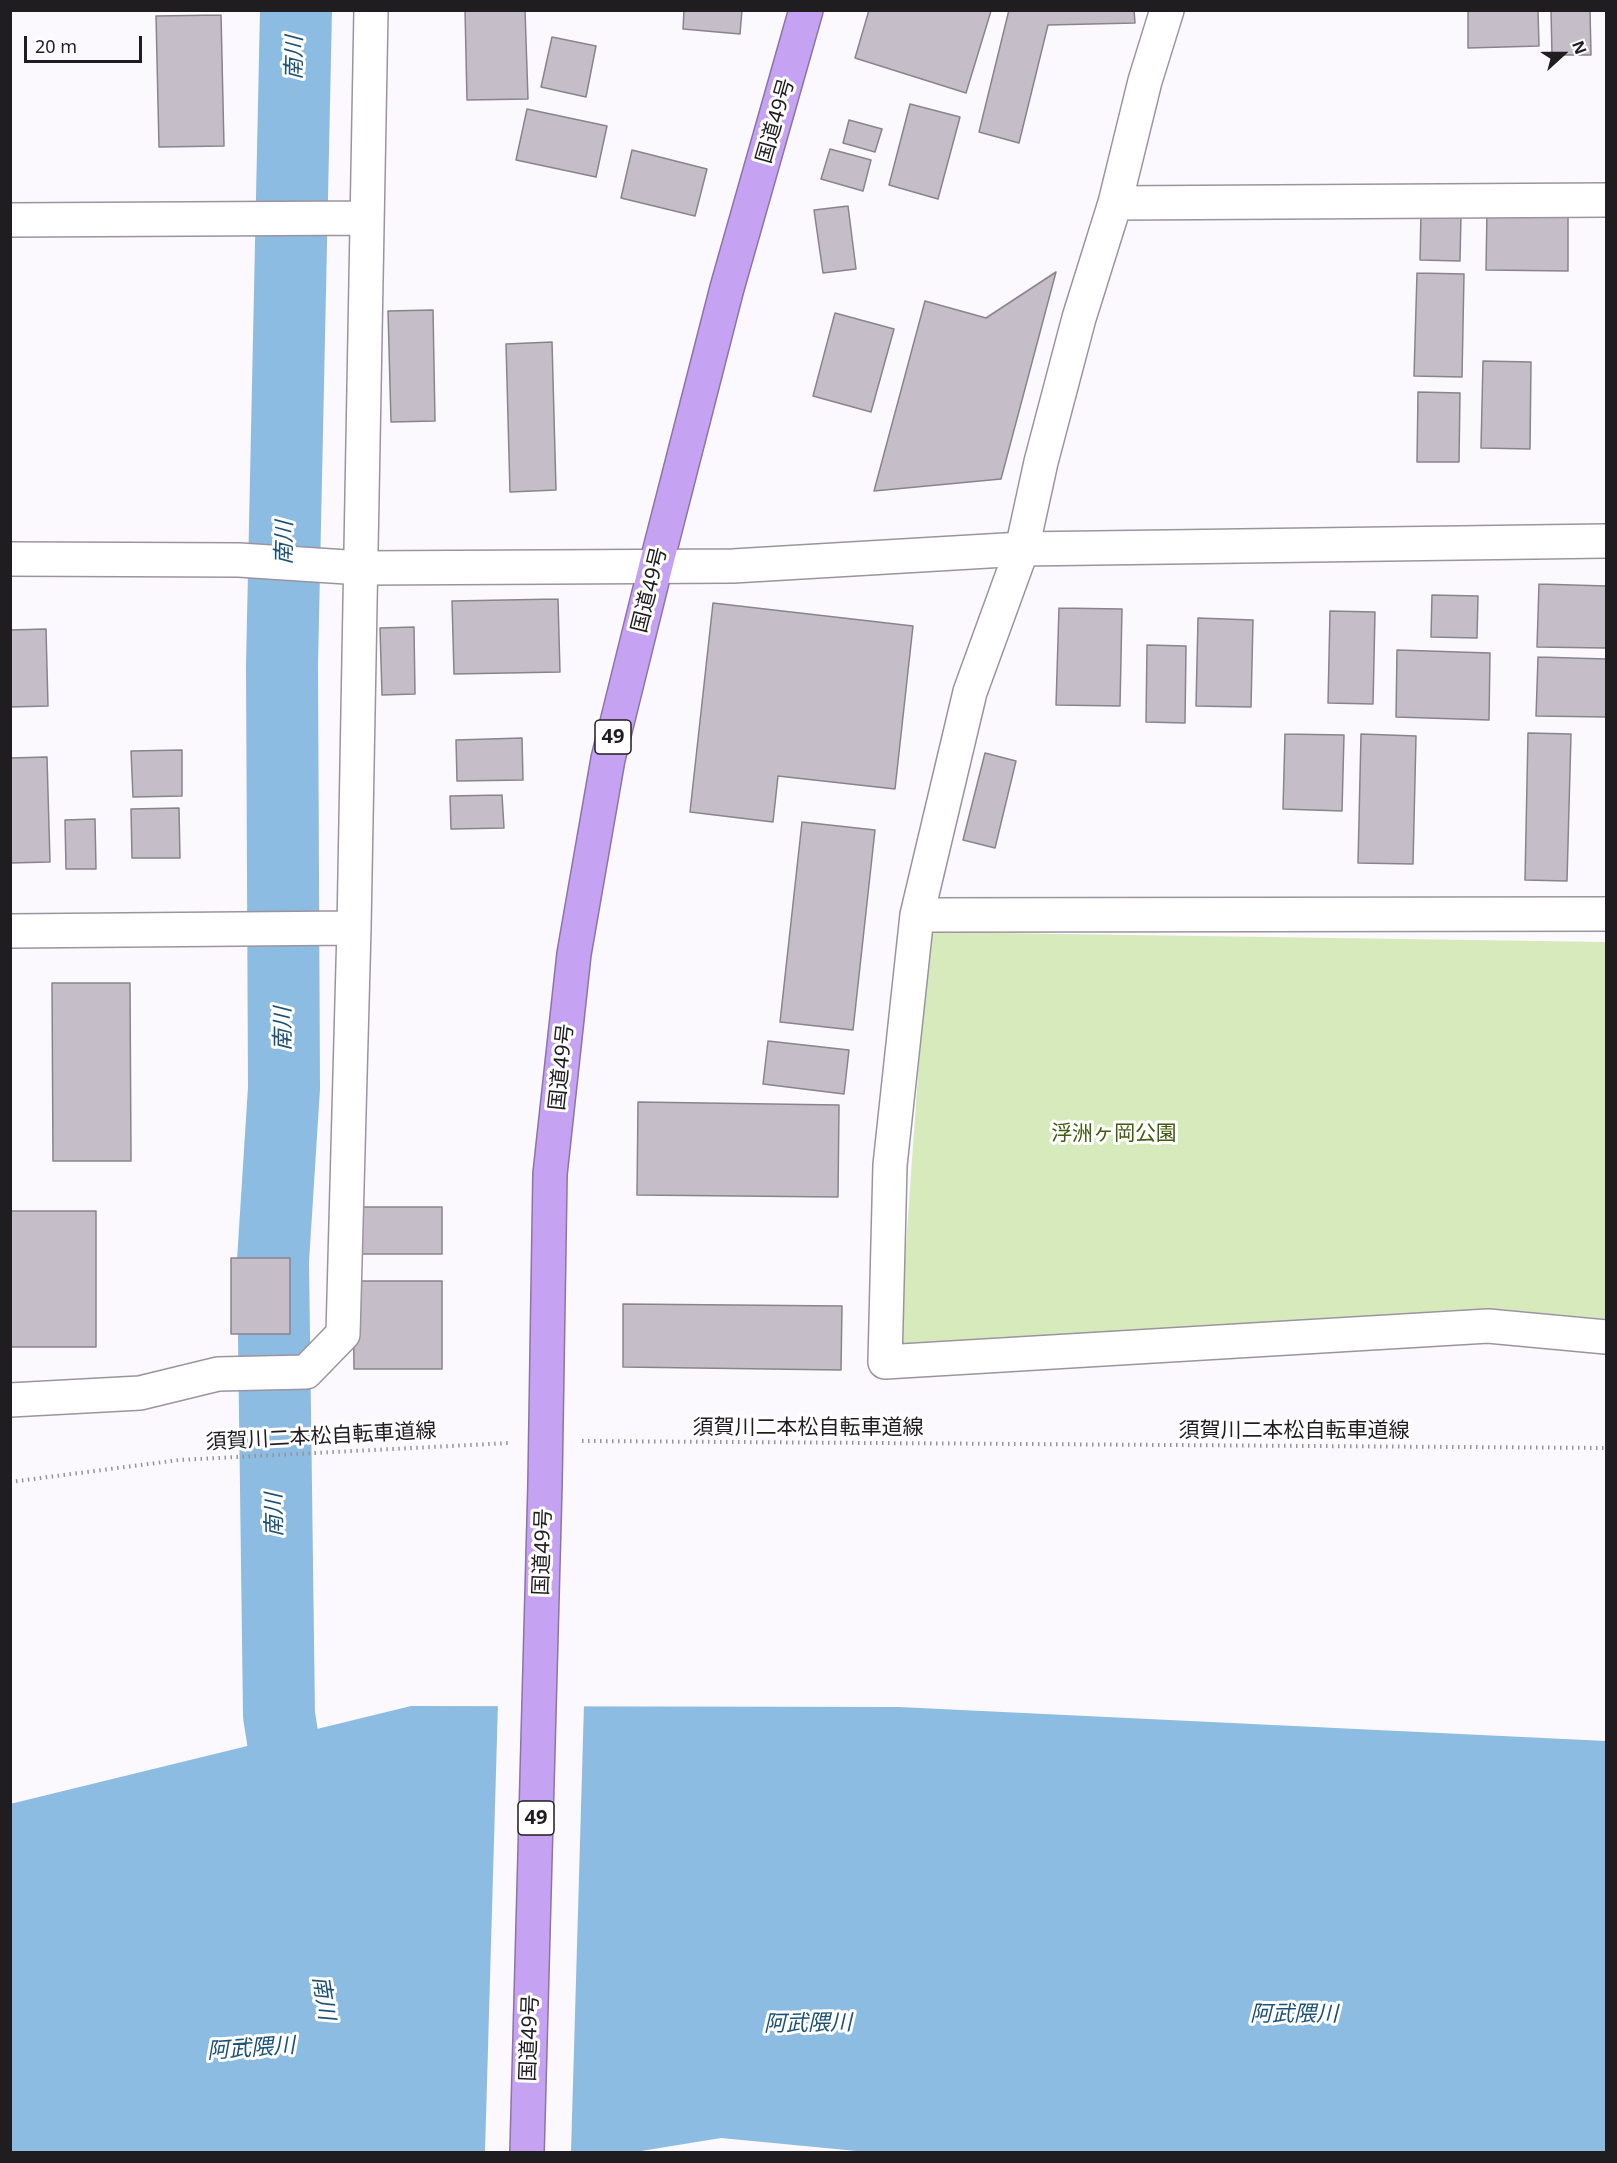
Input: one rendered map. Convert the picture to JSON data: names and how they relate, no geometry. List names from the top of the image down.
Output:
{
  "streets": {
    "highway": ["国道49号", "49"],
    "path": ["須賀川二本松自転車道線"]
  },
  "crossings": [
    ["国道49号", "須賀川二本松自転車道線"]
  ],
  "water": ["南川", "阿武隈川"],
  "parks": ["浮洲ヶ岡公園"],
  "scale_bar": "20 m",
  "north": "right"
}
